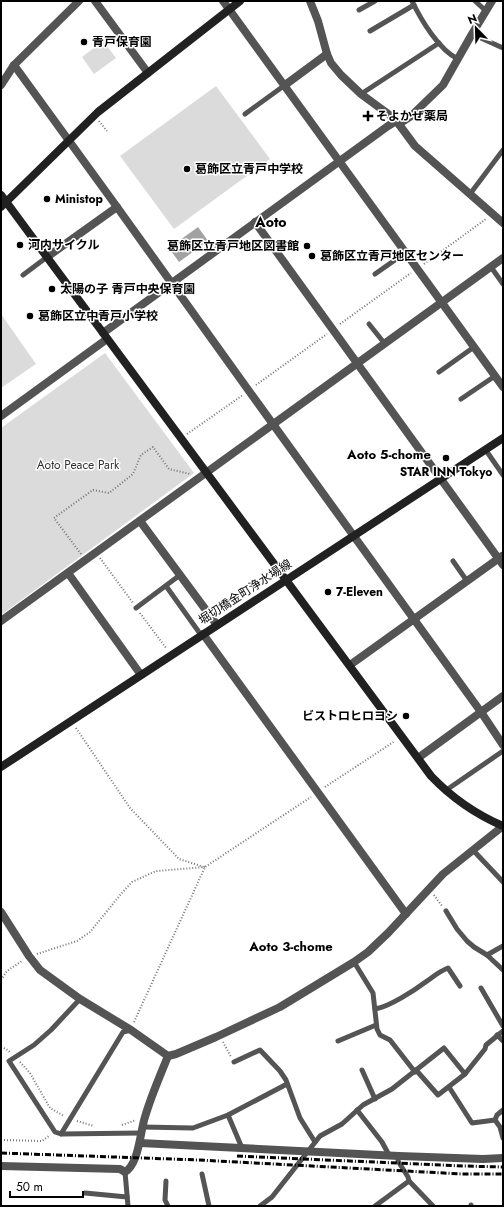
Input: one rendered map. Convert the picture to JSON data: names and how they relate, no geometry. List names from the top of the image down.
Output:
{
  "streets": {
    "street": ["堀切橋金町浄水場線"]
  },
  "districts": ["Aoto", "Aoto 5-chome", "Aoto 3-chome"],
  "parks": ["Aoto Peace Park"],
  "places": {
    "other": [
      "青戸保育園",
      "葛飾区立青戸中学校",
      "Ministop",
      "河内サイクル",
      "葛飾区立青戸地区図書館",
      "葛飾区立青戸地区センター",
      "太陽の子 青戸中央保育園",
      "葛飾区立中青戸小学校",
      "STAR INN Tokyo",
      "7-Eleven",
      "ビストロヒロヨシ"
    ],
    "health": ["そよかぜ薬局"]
  },
  "scale_bar": "50 m",
  "north": "top left"
}
